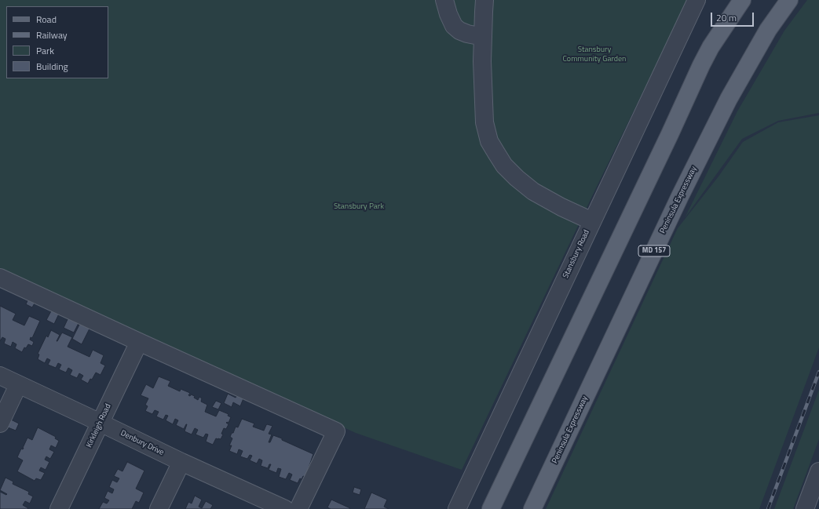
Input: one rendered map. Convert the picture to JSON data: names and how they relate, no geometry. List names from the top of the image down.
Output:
{
  "streets": {
    "main road": ["Peninsula Expressway", "MD 157"],
    "street": ["Stansbury Road", "Kirkleigh Road", "Denbury Drive"]
  },
  "crossings": [
    ["Kirkleigh Road", "Denbury Drive"]
  ],
  "parks": ["Stansbury Community Garden", "Stansbury Park"],
  "legend": [
    "Road",
    "Railway",
    "Park",
    "Building"
  ],
  "scale_bar": "20 m"
}
